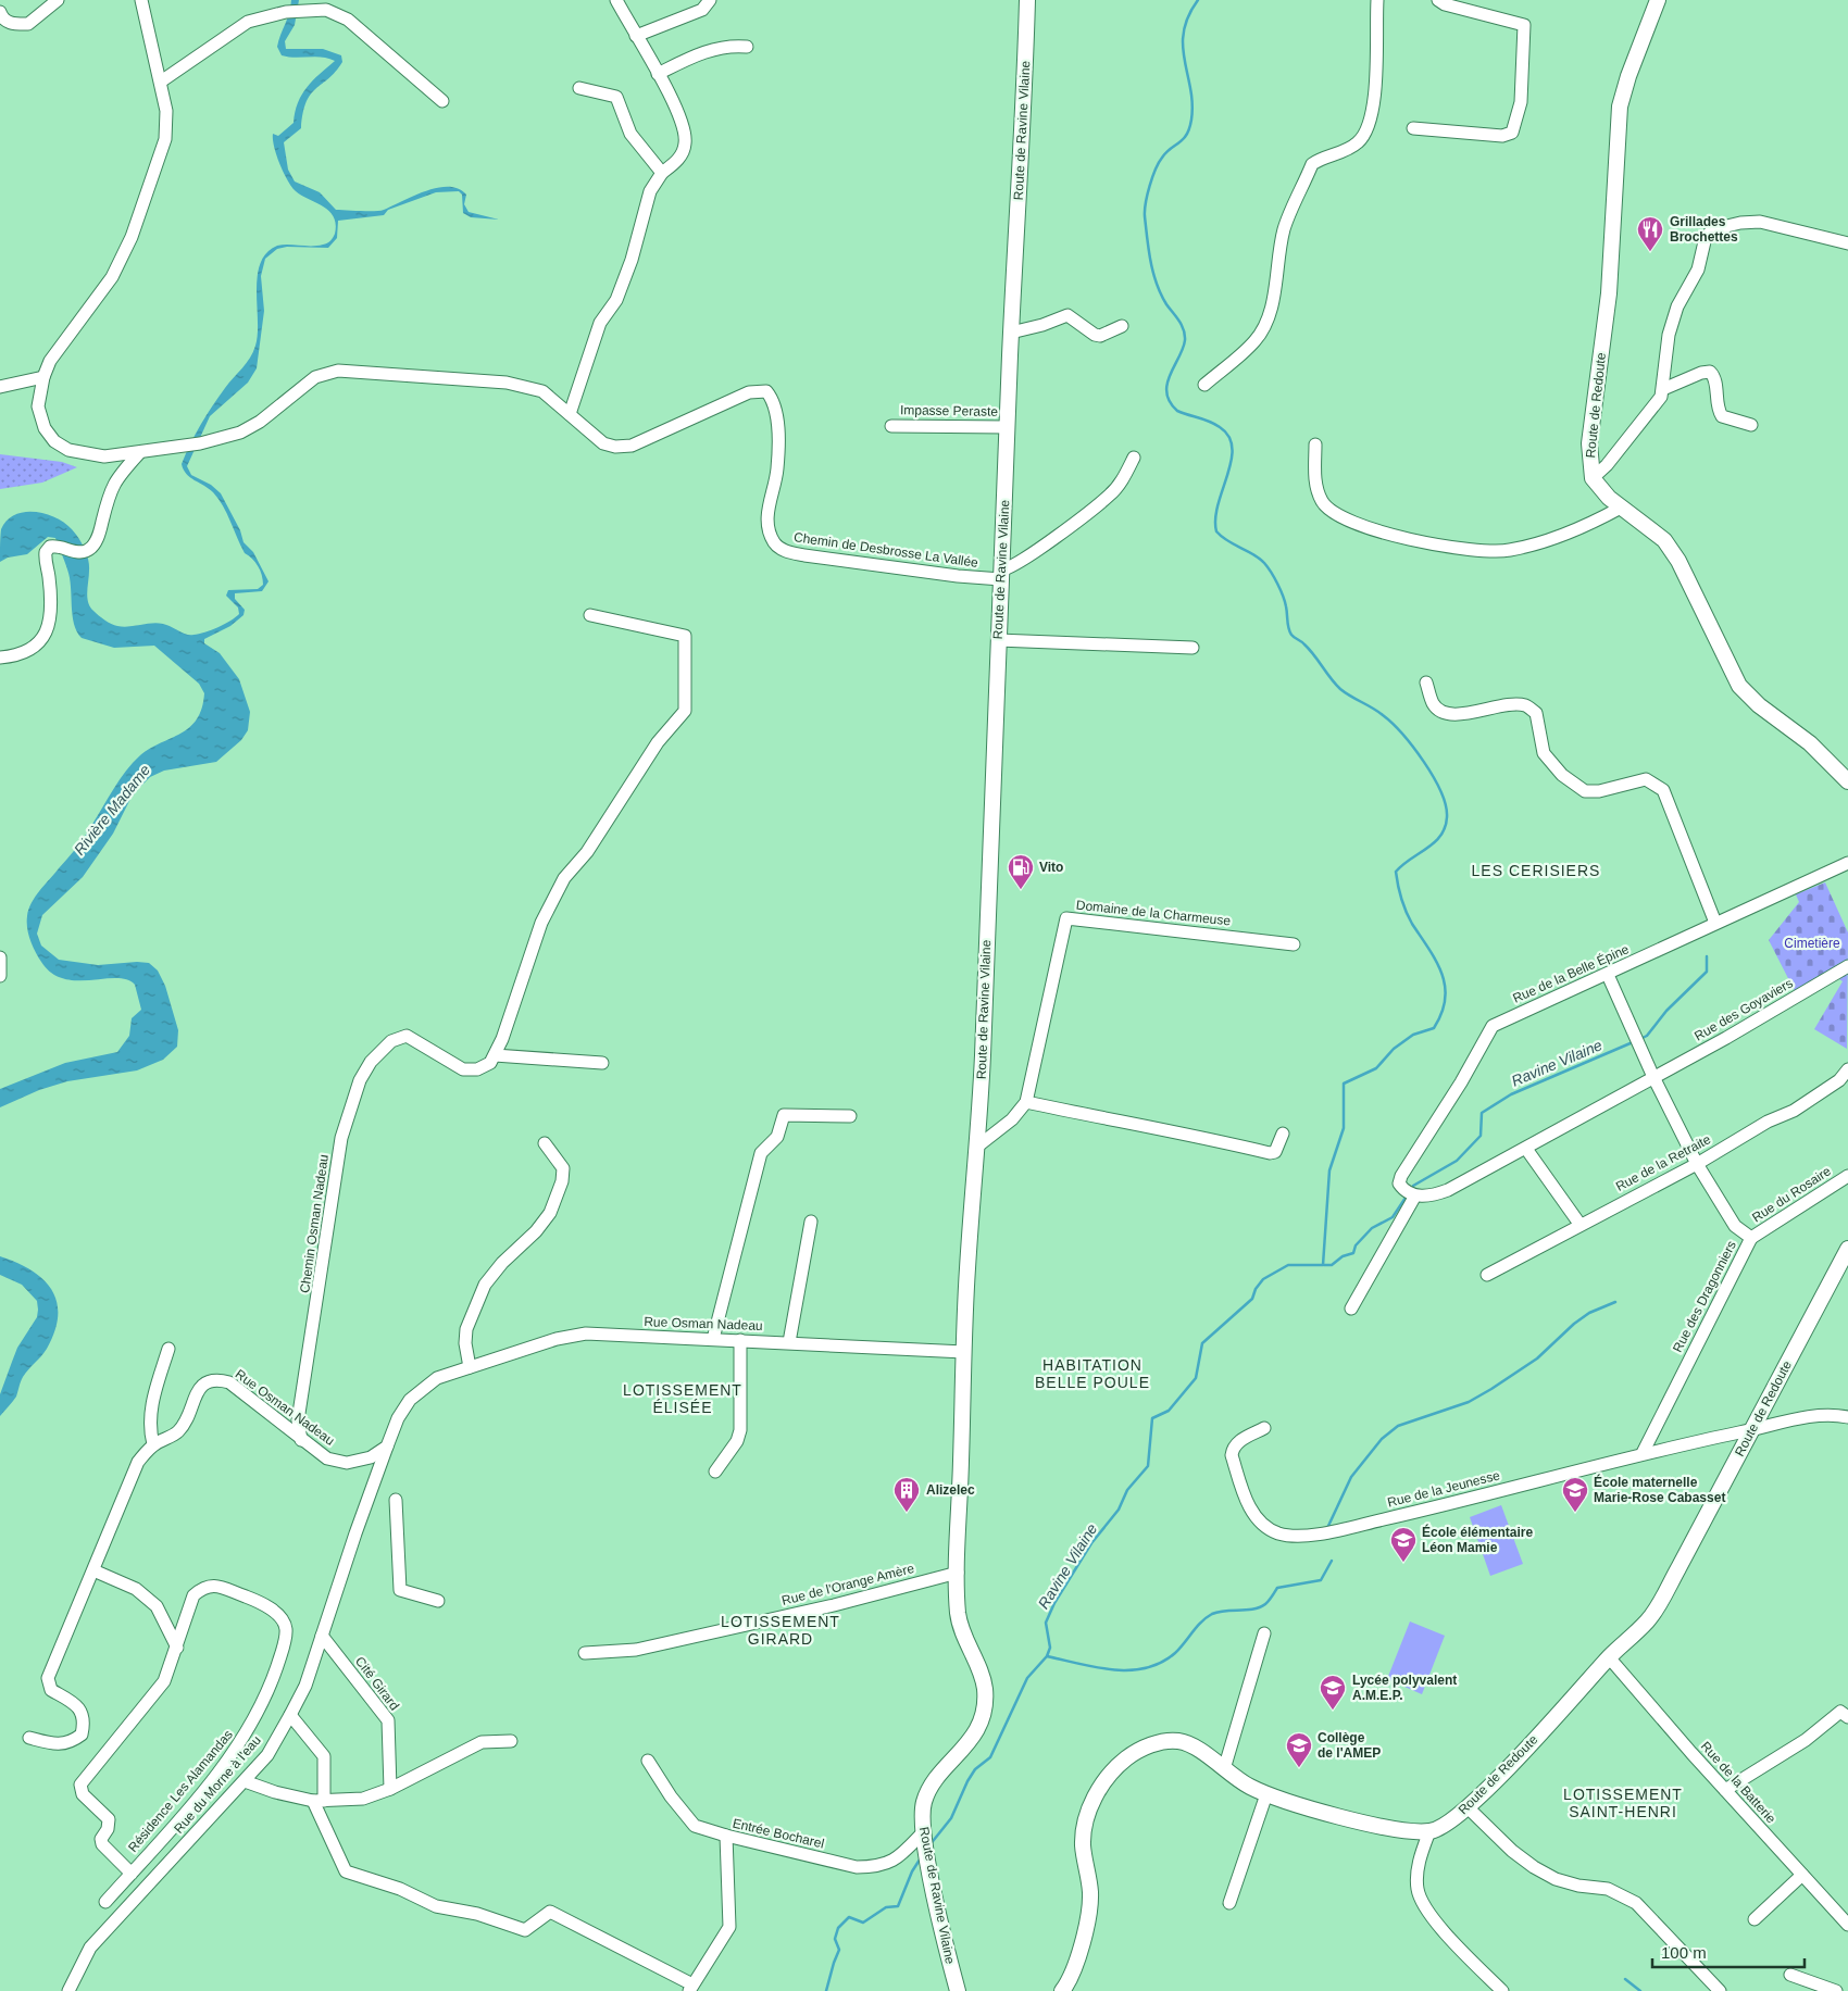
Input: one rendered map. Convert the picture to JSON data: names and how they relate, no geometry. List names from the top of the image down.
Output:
{
  "streets": {
    "main road": ["Route de Ravine Vilaine", "Route de Redoute"],
    "street": [
      "Impasse Peraste",
      "Chemin de Desbrosse La Vallée",
      "Domaine de la Charmeuse",
      "Rue de la Belle Épine",
      "Rue des Goyaviers",
      "Rue de la Retraite",
      "Rue du Rosaire",
      "Chemin Osman Nadeau",
      "Rue des Dragonniers",
      "Rue Osman Nadeau",
      "Rue de la Jeunesse",
      "Rue de l'Orange Amère",
      "Cité Girard",
      "Rue de la Batterie",
      "Rue du Morne à l'eau",
      "Résidence Les Alamandas",
      "Entrée Bocharel"
    ]
  },
  "crossings": [
    ["Route de Ravine Vilaine", "Impasse Peraste"],
    ["Route de Ravine Vilaine", "Chemin de Desbrosse La Vallée"],
    ["Route de Ravine Vilaine", "Rue Osman Nadeau"],
    ["Route de Ravine Vilaine", "Rue de l'Orange Amère"],
    ["Route de Ravine Vilaine", "Entrée Bocharel"],
    ["Route de Redoute", "Rue de la Jeunesse"],
    ["Route de Redoute", "Rue de la Batterie"],
    ["Rue de la Belle Épine", "Rue des Goyaviers"],
    ["Rue de la Belle Épine", "Rue des Dragonniers"],
    ["Rue des Goyaviers", "Rue des Dragonniers"],
    ["Rue de la Retraite", "Rue des Dragonniers"],
    ["Rue du Rosaire", "Rue des Dragonniers"],
    ["Chemin Osman Nadeau", "Rue Osman Nadeau"],
    ["Rue des Dragonniers", "Rue de la Jeunesse"],
    ["Rue Osman Nadeau", "Rue du Morne à l'eau"],
    ["Cité Girard", "Rue du Morne à l'eau"]
  ],
  "districts": [
    "LES CERISIERS",
    "HABITATION BELLE POULE",
    "LOTISSEMENT ÉLISÉE",
    "LOTISSEMENT GIRARD",
    "LOTISSEMENT SAINT-HENRI"
  ],
  "water": ["Rivière Madame", "Ravine Vilaine"],
  "parks": ["Cimetière"],
  "places": {
    "restaurant": ["Grillades Brochettes"],
    "fuel station": ["Vito"],
    "building": ["Alizelec"],
    "school or university": [
      "École maternelle Marie-Rose Cabasset",
      "École élémentaire Léon Mamie",
      "Lycée polyvalent A.M.E.P.",
      "Collège de l'AMEP"
    ]
  },
  "scale_bar": "100 m"
}
